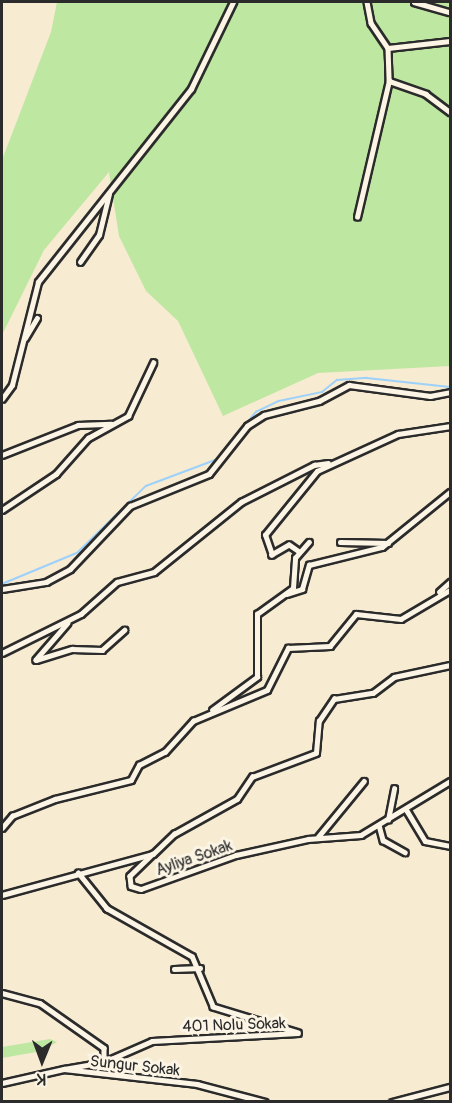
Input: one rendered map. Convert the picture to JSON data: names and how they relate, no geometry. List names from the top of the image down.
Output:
{
  "streets": {
    "street": ["Ayliya Sokak", "401 Nolu Sokak", "Sungur Sokak"]
  },
  "crossings": [
    ["401 Nolu Sokak", "Sungur Sokak"]
  ],
  "north": "bottom"
}
